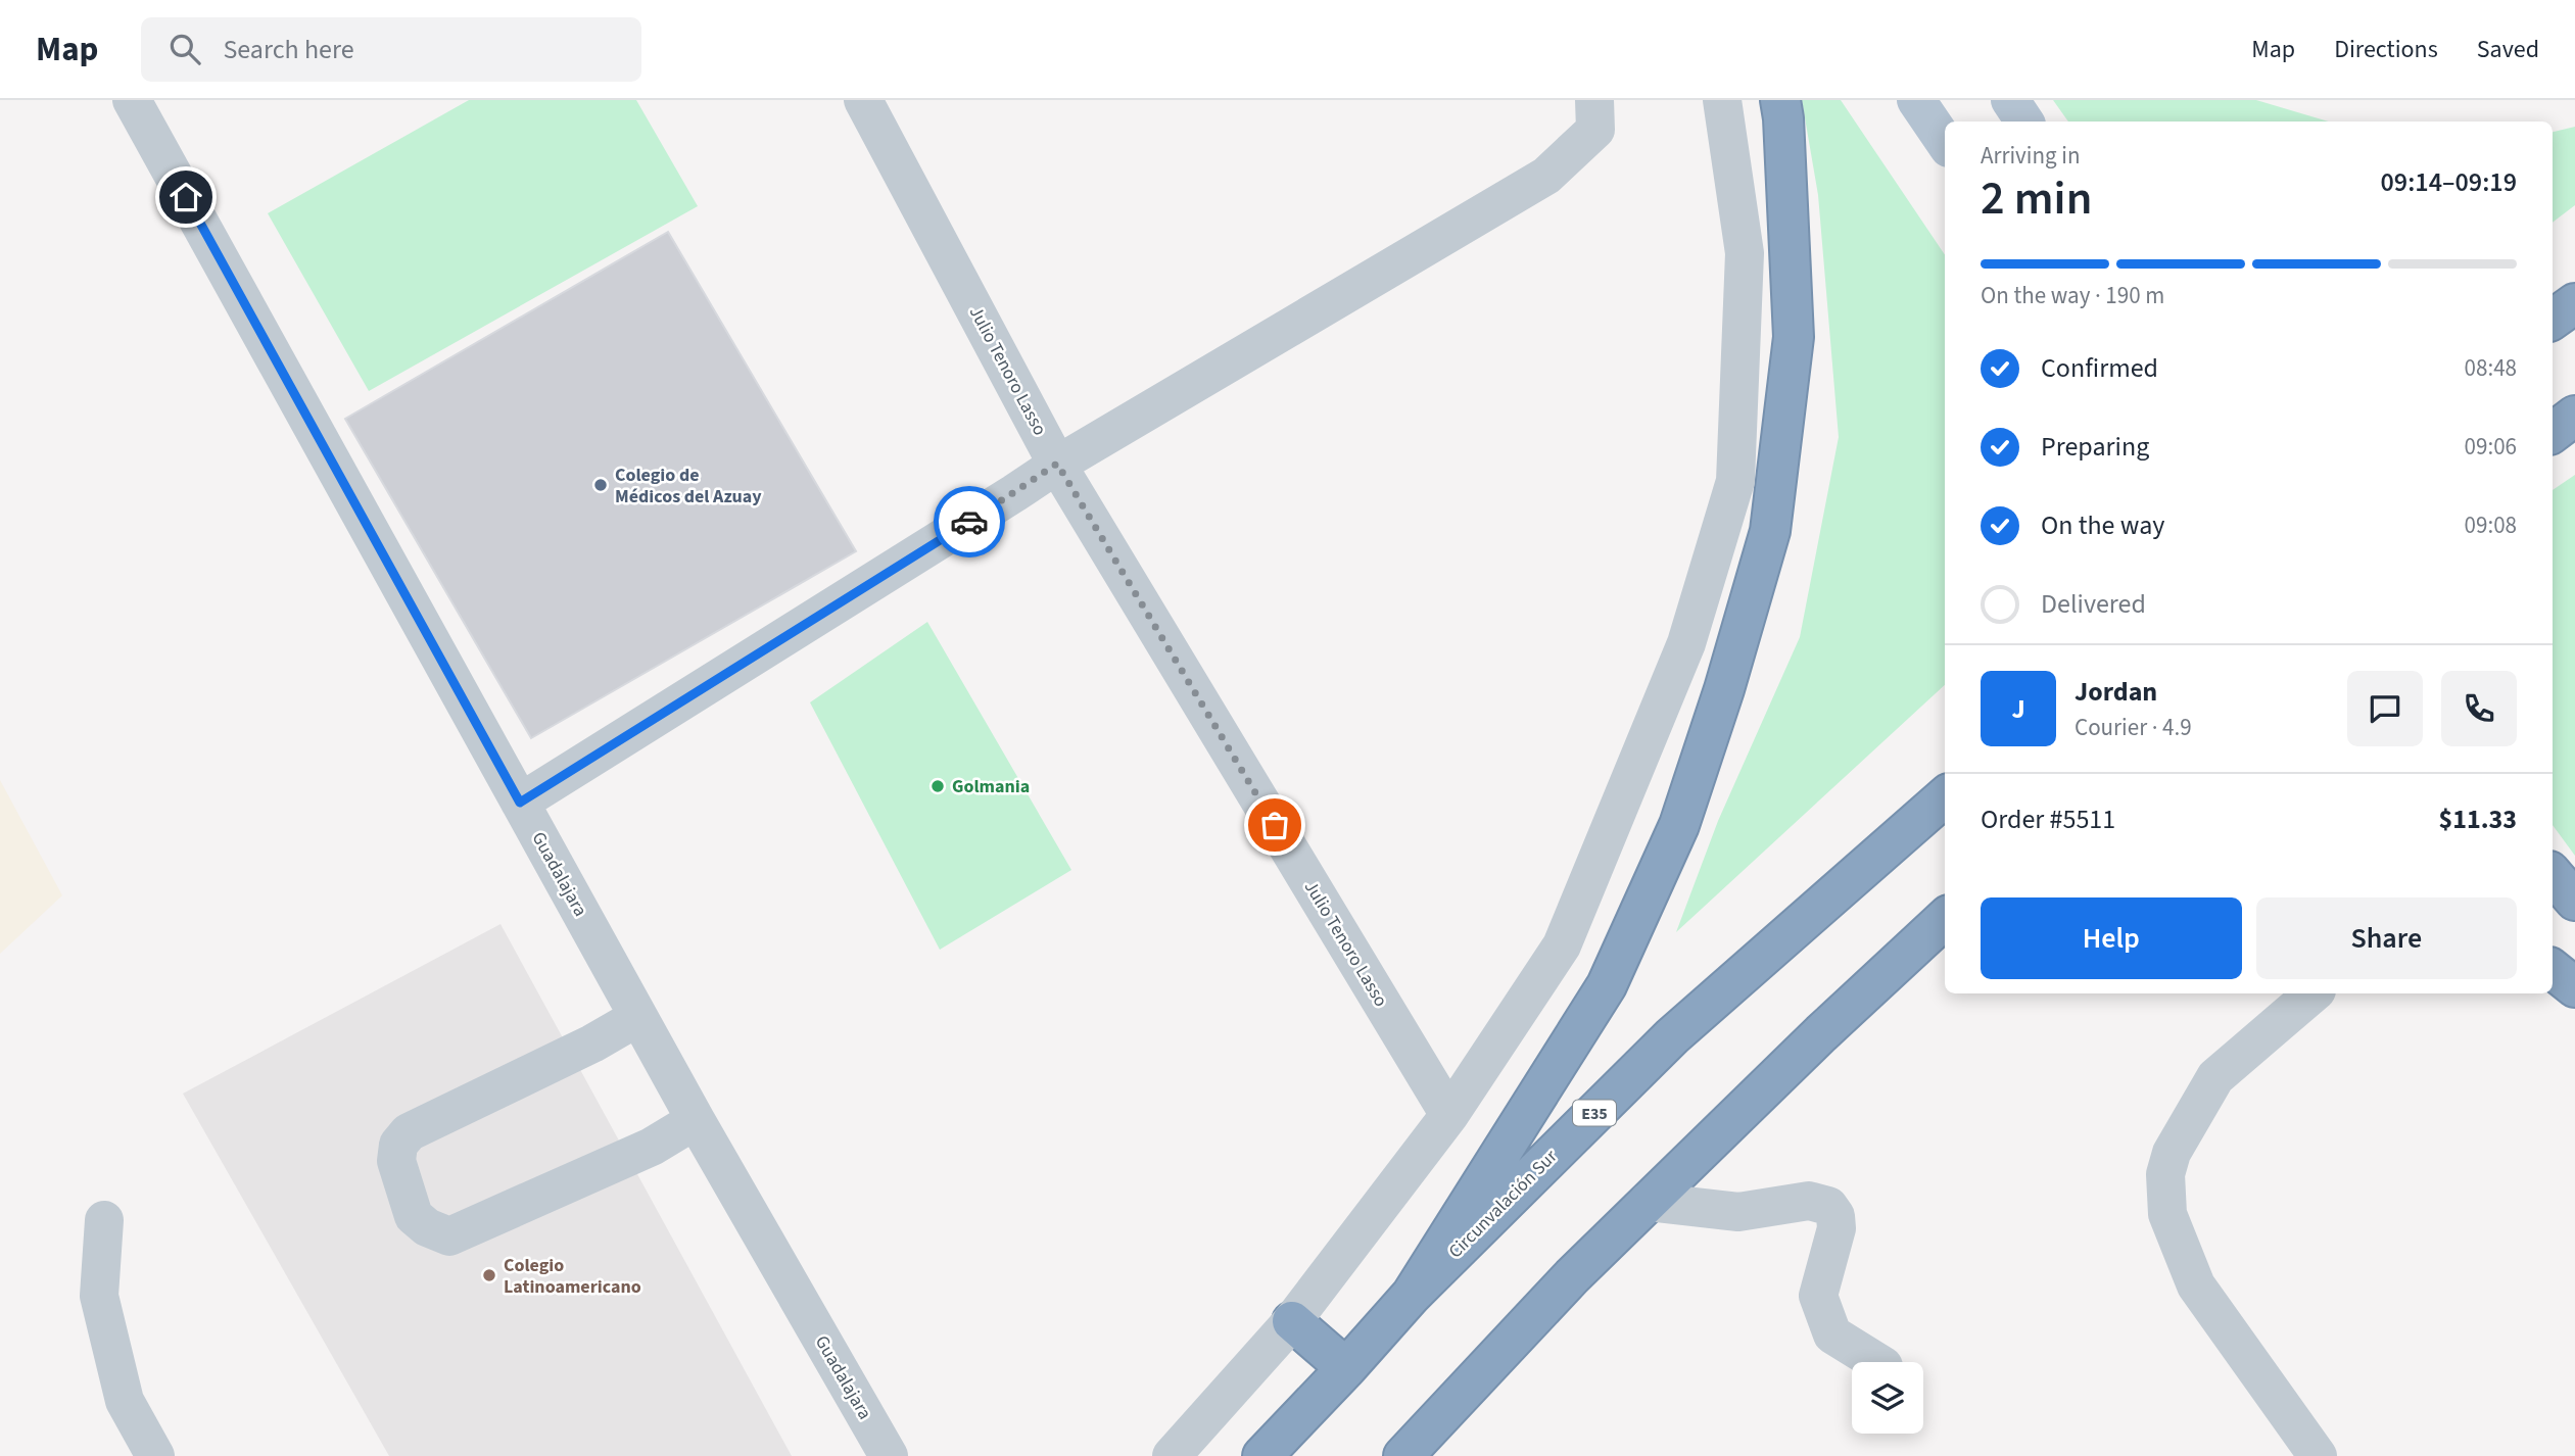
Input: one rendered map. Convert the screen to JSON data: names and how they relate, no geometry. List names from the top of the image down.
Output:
{
  "streets": {
    "highway": ["E35", "Circunvalación Sur"],
    "street": ["Julio Tenoro Lasso", "Guadalajara"]
  },
  "places": ["Colegio de Médicos del Azuay", "Golmania", "Colegio Latinoamericano"],
  "page": {
    "header": "Map",
    "search": "Search here",
    "nav": ["Map", "Directions", "Saved"],
    "heading": ["2 min", "Arriving in", "09:14–09:19"],
    "panel": [
      "Jordan",
      "Courier · 4.9",
      "Order #5511",
      "$11.33"
    ],
    "bar": "On the way · 190 m",
    "list": [
      ["Confirmed", "08:48"],
      ["Preparing", "09:06"],
      ["On the way", "09:08"],
      "Delivered"
    ],
    "round": "J",
    "buttons": ["Help", "Share"]
  }
}
